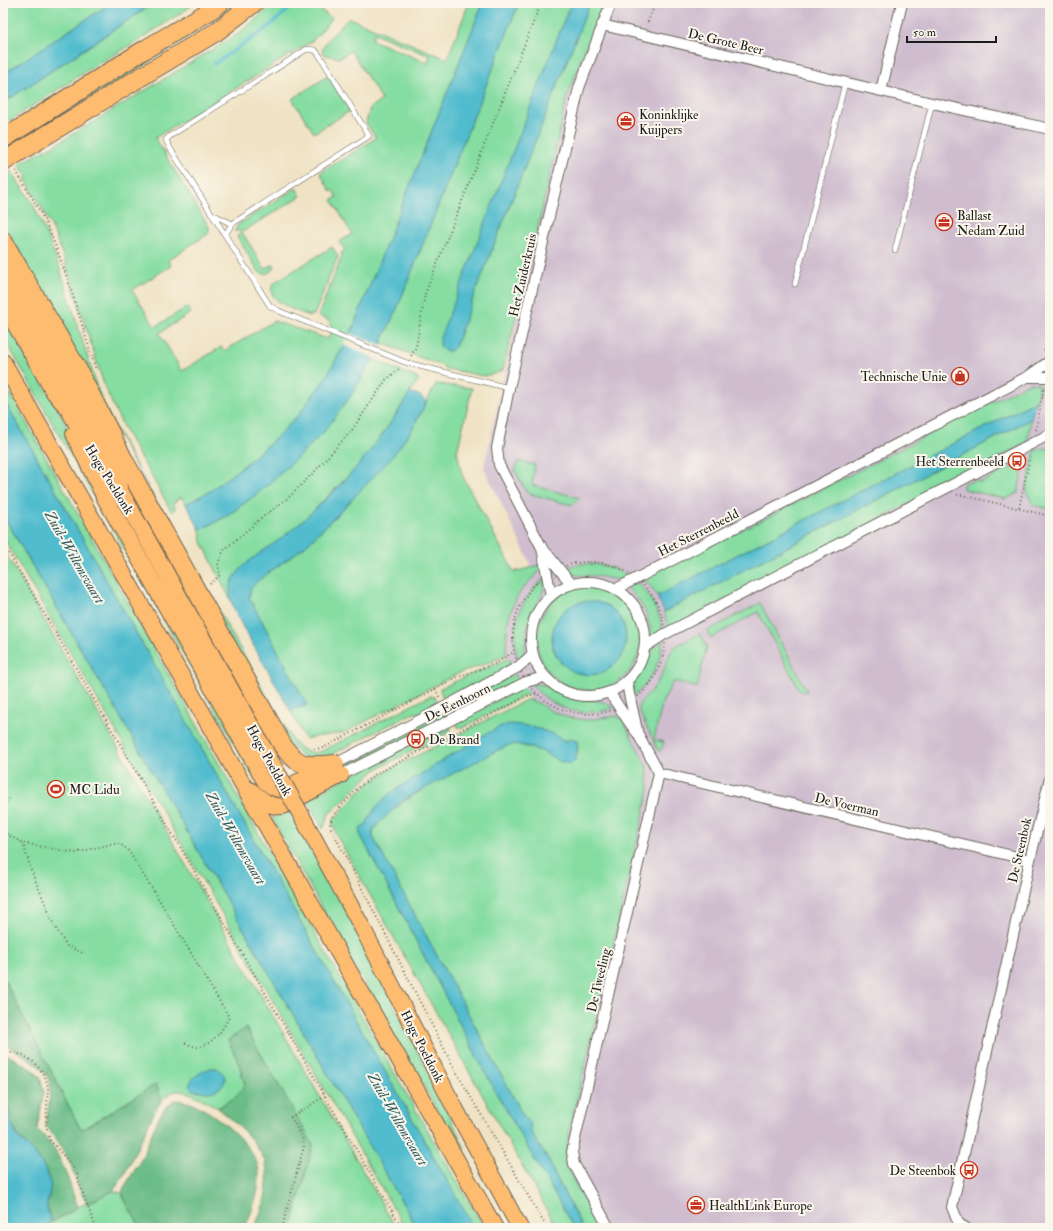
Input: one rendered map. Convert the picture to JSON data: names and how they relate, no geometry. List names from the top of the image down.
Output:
{
  "streets": {
    "highway": ["Hoge Poeldonk"],
    "street": [
      "De Grote Beer",
      "Het Zuiderkruis",
      "Het Sterrenbeeld",
      "De Eenhoorn",
      "De Voerman",
      "De Steenbok",
      "De Tweeling"
    ]
  },
  "crossings": [
    ["De Grote Beer", "Het Zuiderkruis"],
    ["Het Zuiderkruis", "Het Sterrenbeeld"],
    ["Het Zuiderkruis", "De Eenhoorn"],
    ["Het Sterrenbeeld", "De Eenhoorn"],
    ["De Voerman", "De Steenbok"],
    ["De Voerman", "De Tweeling"]
  ],
  "water": ["Zuid-Willemsvaart"],
  "places": {
    "office": ["Koninklijke Kuijpers", "Ballast Nedam Zuid", "HealthLink Europe"],
    "shop": ["Technische Unie"],
    "bus stop": ["Het Sterrenbeeld", "De Brand", "De Steenbok"],
    "sports": ["MC Lidu"]
  },
  "scale_bar": "50 m"
}
